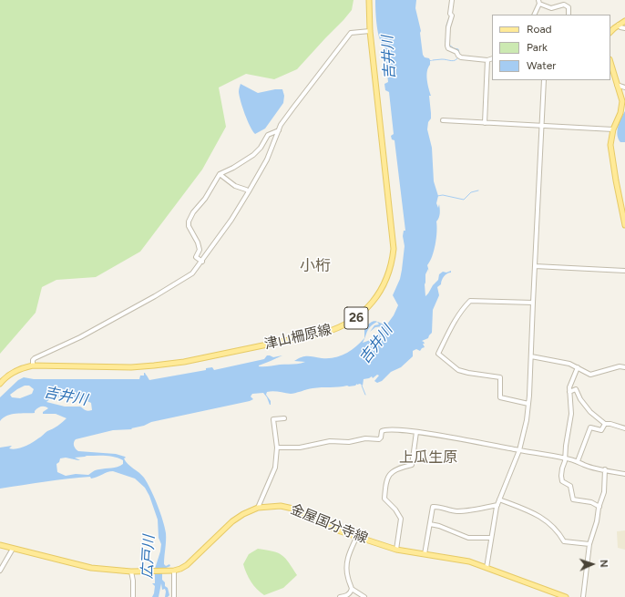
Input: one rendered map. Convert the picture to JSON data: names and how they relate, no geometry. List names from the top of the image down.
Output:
{
  "streets": {
    "main road": ["26", "津山柵原線", "金屋国分寺線"]
  },
  "districts": ["小桁", "上瓜生原"],
  "water": ["吉井川", "広戸川"],
  "legend": ["Road", "Park", "Water"],
  "north": "right"
}
